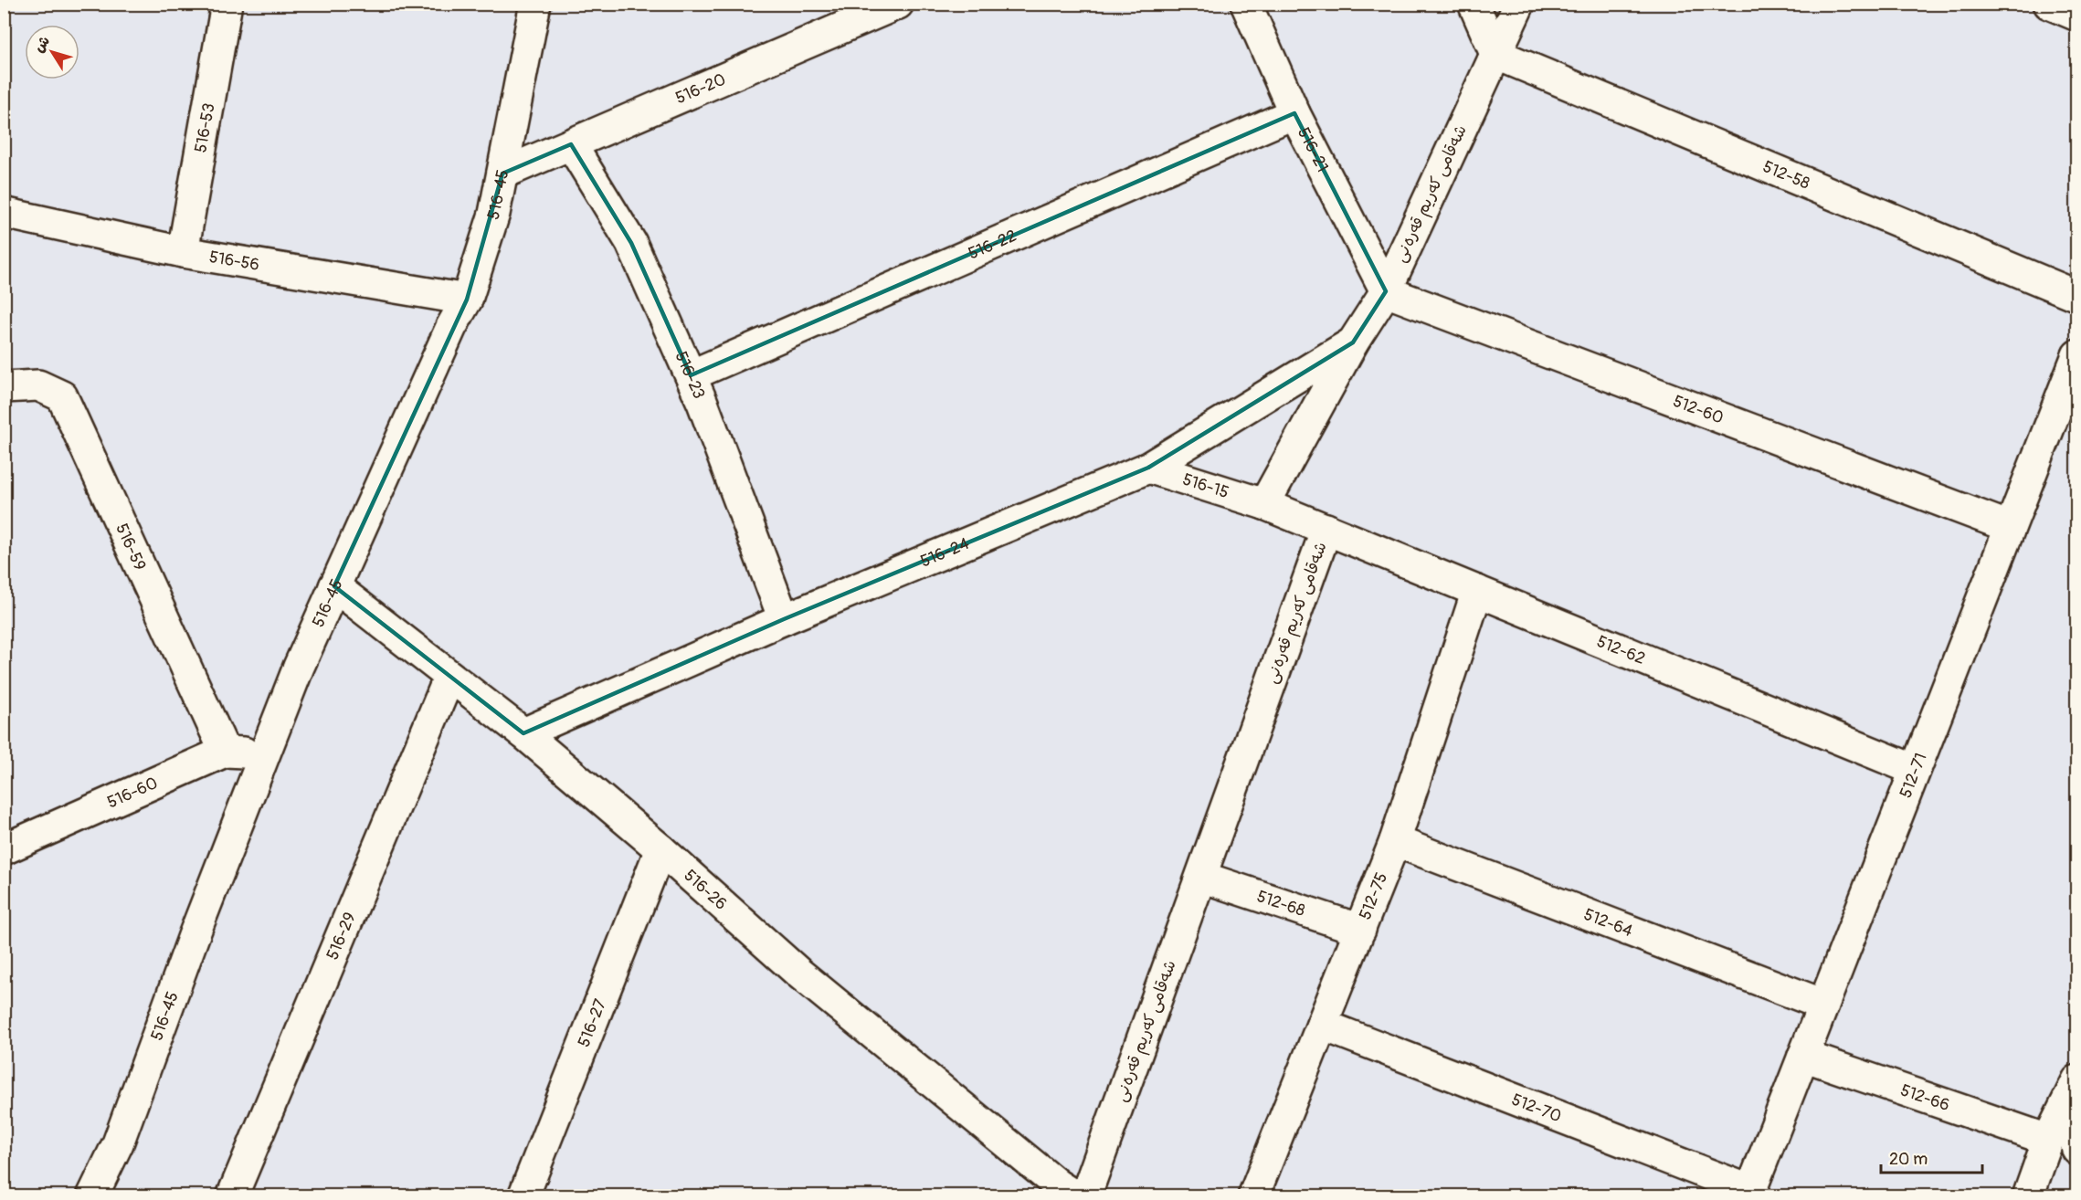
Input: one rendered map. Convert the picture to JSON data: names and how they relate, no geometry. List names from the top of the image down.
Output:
{
  "streets": {
    "street": [
      "516-20",
      "516-53",
      "516-21",
      "512-58",
      "شەقامی کەریم قەرەنی",
      "516-45",
      "516-22",
      "516-56",
      "516-23",
      "512-60",
      "516-15",
      "516-59",
      "516-24",
      "512-62",
      "512-71",
      "516-60",
      "516-26",
      "512-75",
      "512-68",
      "512-64",
      "516-29",
      "516-27",
      "512-66",
      "512-70"
    ]
  },
  "crossings": [
    ["516-20", "516-45"],
    ["516-20", "516-23"],
    ["516-53", "516-56"],
    ["516-21", "شەقامی کەریم قەرەنی"],
    ["516-21", "516-22"],
    ["516-21", "512-60"],
    ["512-58", "شەقامی کەریم قەرەنی"],
    ["شەقامی کەریم قەرەنی", "512-60"],
    ["شەقامی کەریم قەرەنی", "516-15"],
    ["شەقامی کەریم قەرەنی", "516-24"],
    ["شەقامی کەریم قەرەنی", "512-62"],
    ["شەقامی کەریم قەرەنی", "512-68"],
    ["516-45", "516-56"],
    ["516-45", "516-60"],
    ["516-45", "516-26"],
    ["516-22", "516-23"],
    ["516-23", "516-24"],
    ["512-60", "512-71"],
    ["516-15", "516-24"],
    ["516-59", "516-60"],
    ["516-24", "516-26"],
    ["512-62", "512-71"],
    ["512-62", "512-75"],
    ["512-71", "512-64"],
    ["512-71", "512-66"],
    ["512-71", "512-70"],
    ["516-26", "516-29"],
    ["516-26", "516-27"],
    ["512-75", "512-68"],
    ["512-75", "512-64"],
    ["512-75", "512-70"]
  ],
  "scale_bar": "20 m",
  "north": "top left"
}
